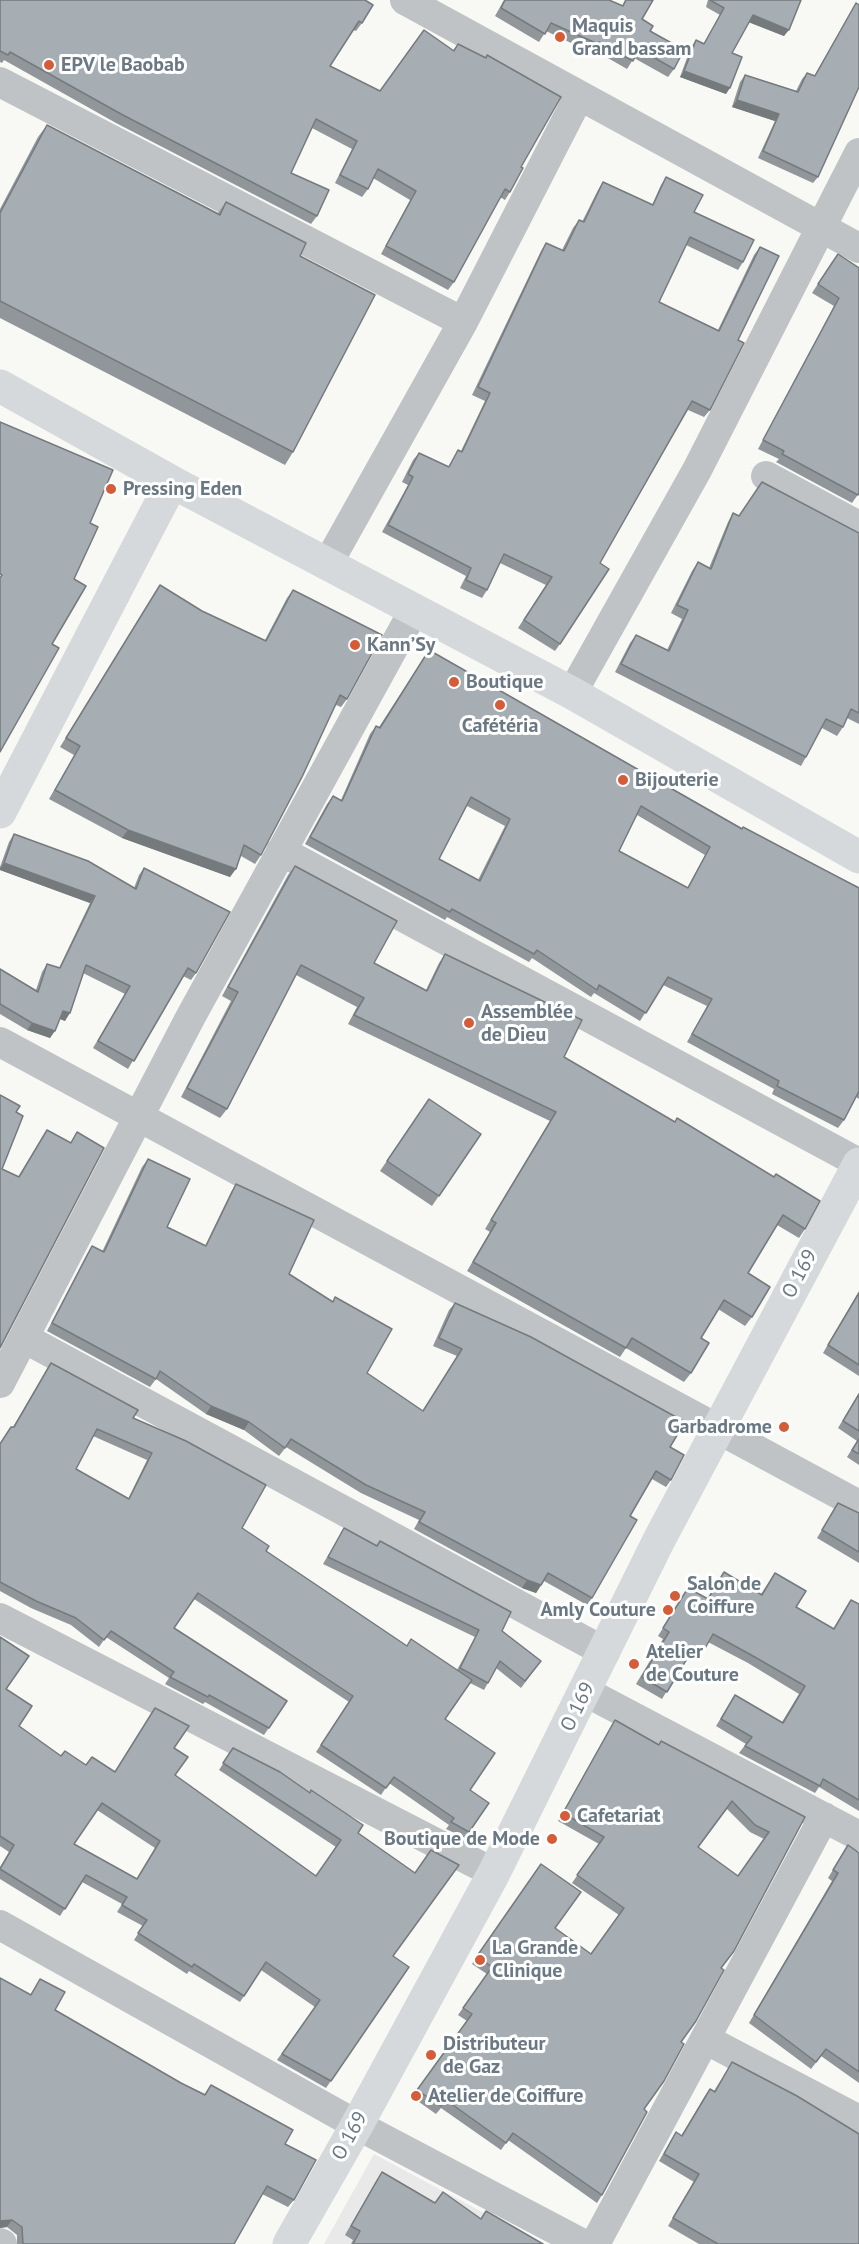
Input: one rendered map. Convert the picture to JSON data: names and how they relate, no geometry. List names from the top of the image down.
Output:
{
  "streets": {
    "street": ["O 169"]
  },
  "places": [
    "Maquis Grand bassam",
    "EPV le Baobab",
    "Pressing Eden",
    "Kann’Sy",
    "Boutique",
    "Cafétéria",
    "Bijouterie",
    "Assemblée de Dieu",
    "Garbadrome",
    "Salon de Coiffure",
    "Amly Couture",
    "Atelier de Couture",
    "Cafetariat",
    "Boutique de Mode",
    "La Grande Clinique",
    "Distributeur de Gaz",
    "Atelier de Coiffure"
  ]
}
